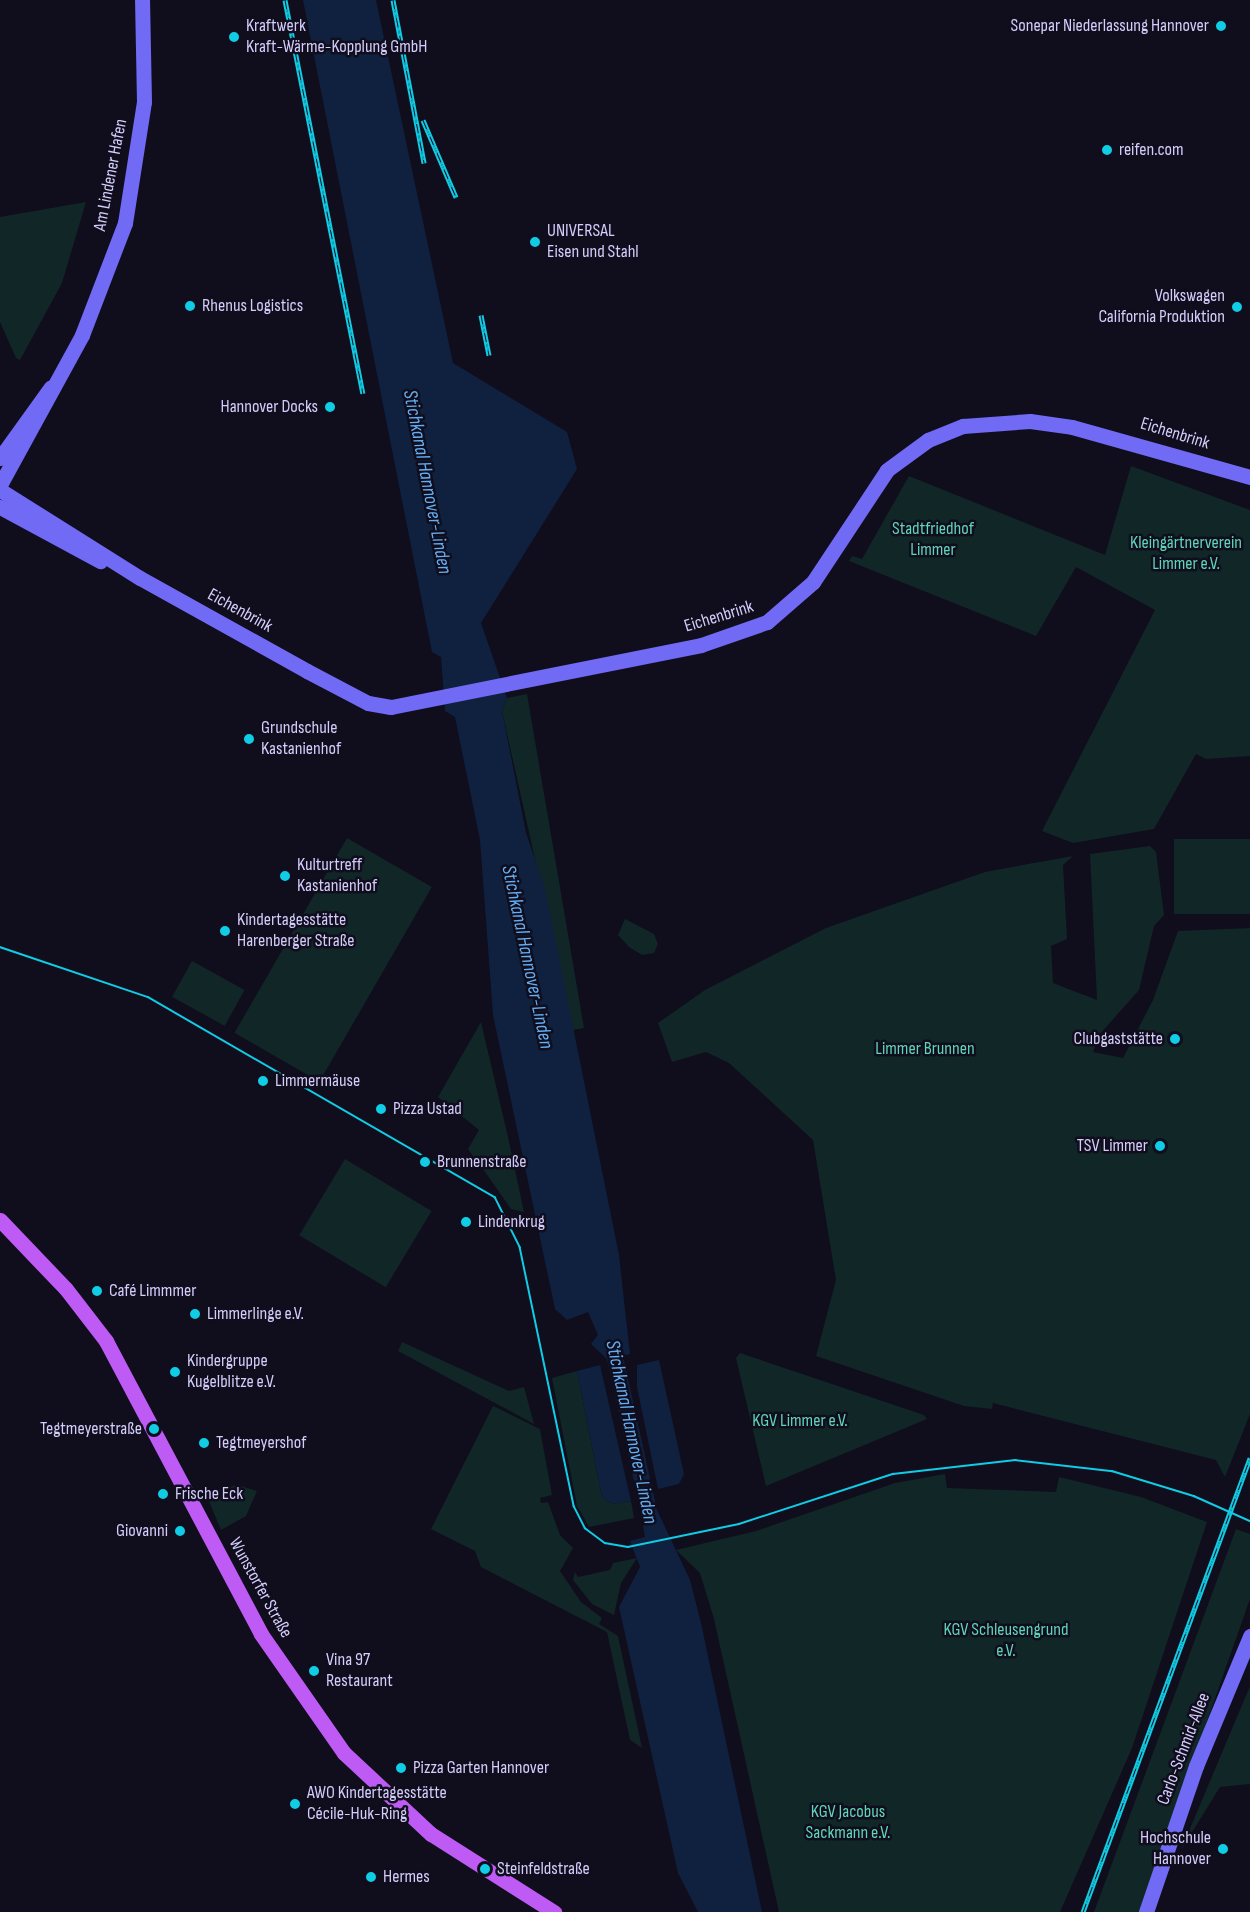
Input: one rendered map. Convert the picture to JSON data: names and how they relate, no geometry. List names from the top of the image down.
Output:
{
  "streets": {
    "main road": [
      "Am Lindener Hafen",
      "Eichenbrink",
      "Wunstorfer Straße",
      "Carlo-Schmid-Allee"
    ]
  },
  "crossings": [
    ["Am Lindener Hafen", "Eichenbrink"]
  ],
  "water": ["Stichkanal Hannover-Linden"],
  "parks": [
    "Stadtfriedhof Limmer",
    "Kleingärtnerverein Limmer e.V.",
    "Limmer Brunnen",
    "KGV Limmer e.V.",
    "KGV Schleusengrund e.V.",
    "KGV Jacobus Sackmann e.V."
  ],
  "places": [
    "Sonepar Niederlassung Hannover",
    "Kraftwerk Kraft-Wärme-Kopplung GmbH",
    "reifen.com",
    "UNIVERSAL Eisen und Stahl",
    "Rhenus Logistics",
    "Volkswagen California Produktion",
    "Hannover Docks",
    "Grundschule Kastanienhof",
    "Kulturtreff Kastanienhof",
    "Kindertagesstätte Harenberger Straße",
    "Clubgaststätte",
    "Limmermäuse",
    "Pizza Ustad",
    "TSV Limmer",
    "Brunnenstraße",
    "Lindenkrug",
    "Café Limmmer",
    "Limmerlinge e.V.",
    "Kindergruppe Kugelblitze e.V.",
    "Tegtmeyerstraße",
    "Tegtmeyershof",
    "Frische Eck",
    "Giovanni",
    "Vina 97 Restaurant",
    "Pizza Garten Hannover",
    "AWO Kindertagesstätte Cécile-Huk-Ring",
    "Hochschule Hannover",
    "Steinfeldstraße",
    "Hermes"
  ]
}
